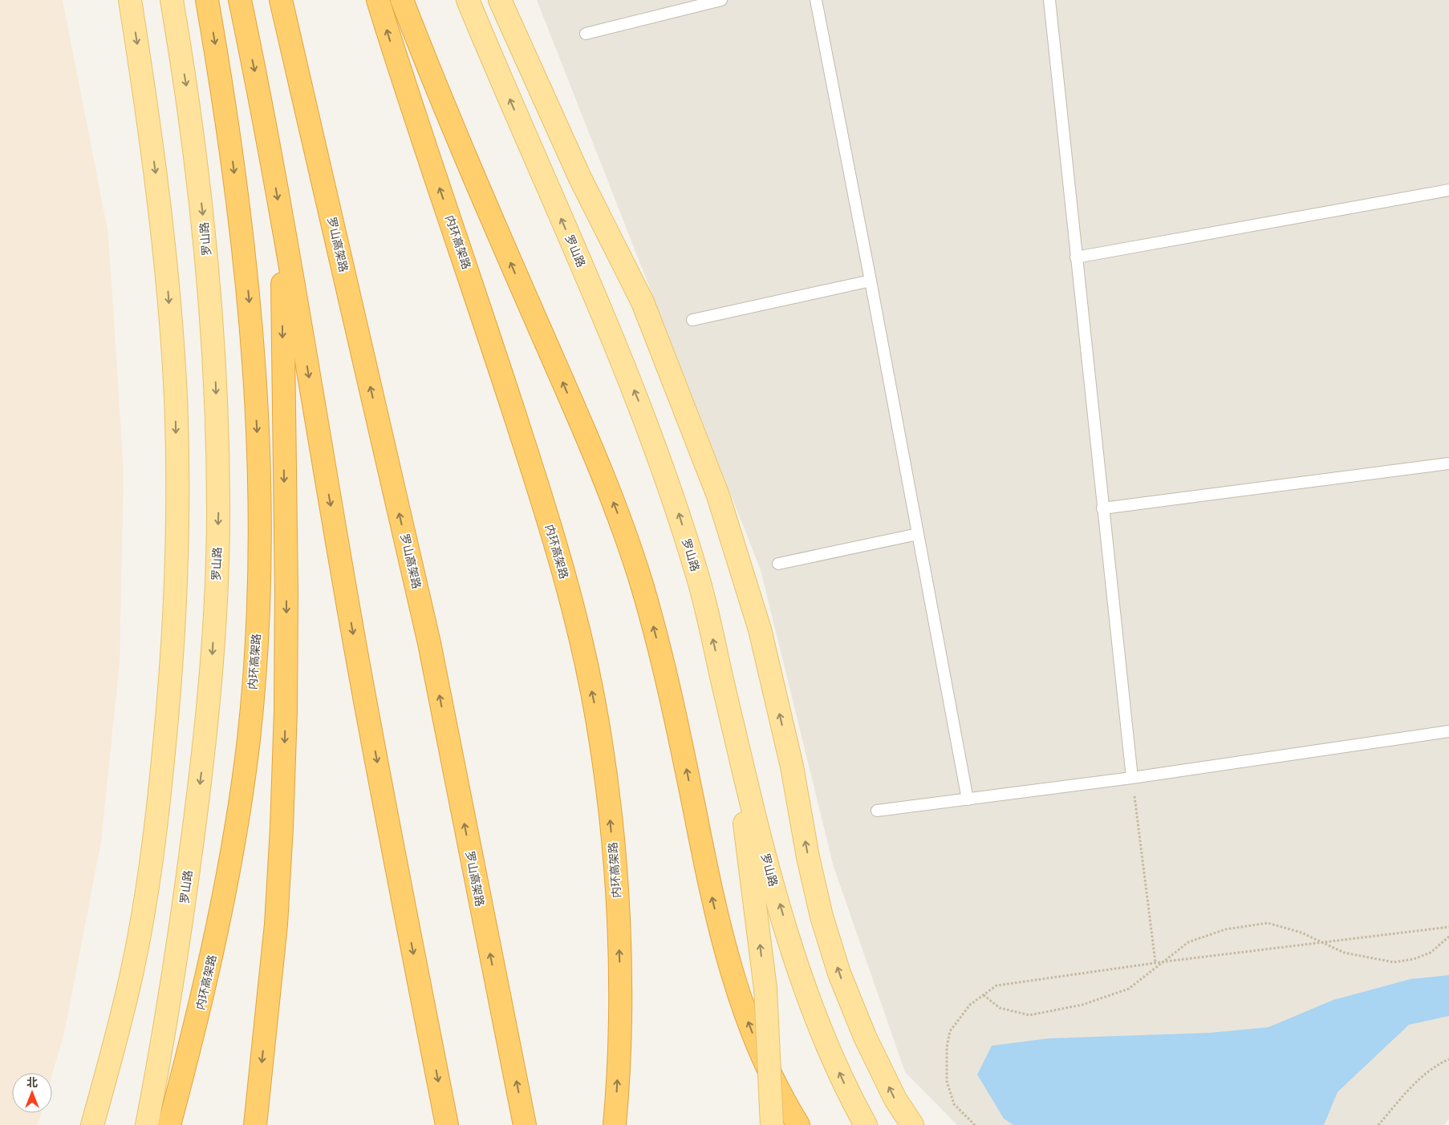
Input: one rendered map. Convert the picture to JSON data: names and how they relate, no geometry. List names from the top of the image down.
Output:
{
  "streets": {
    "highway": ["内环高架路", "罗山高架路"],
    "main road": ["罗山路"]
  },
  "north": "top"
}
